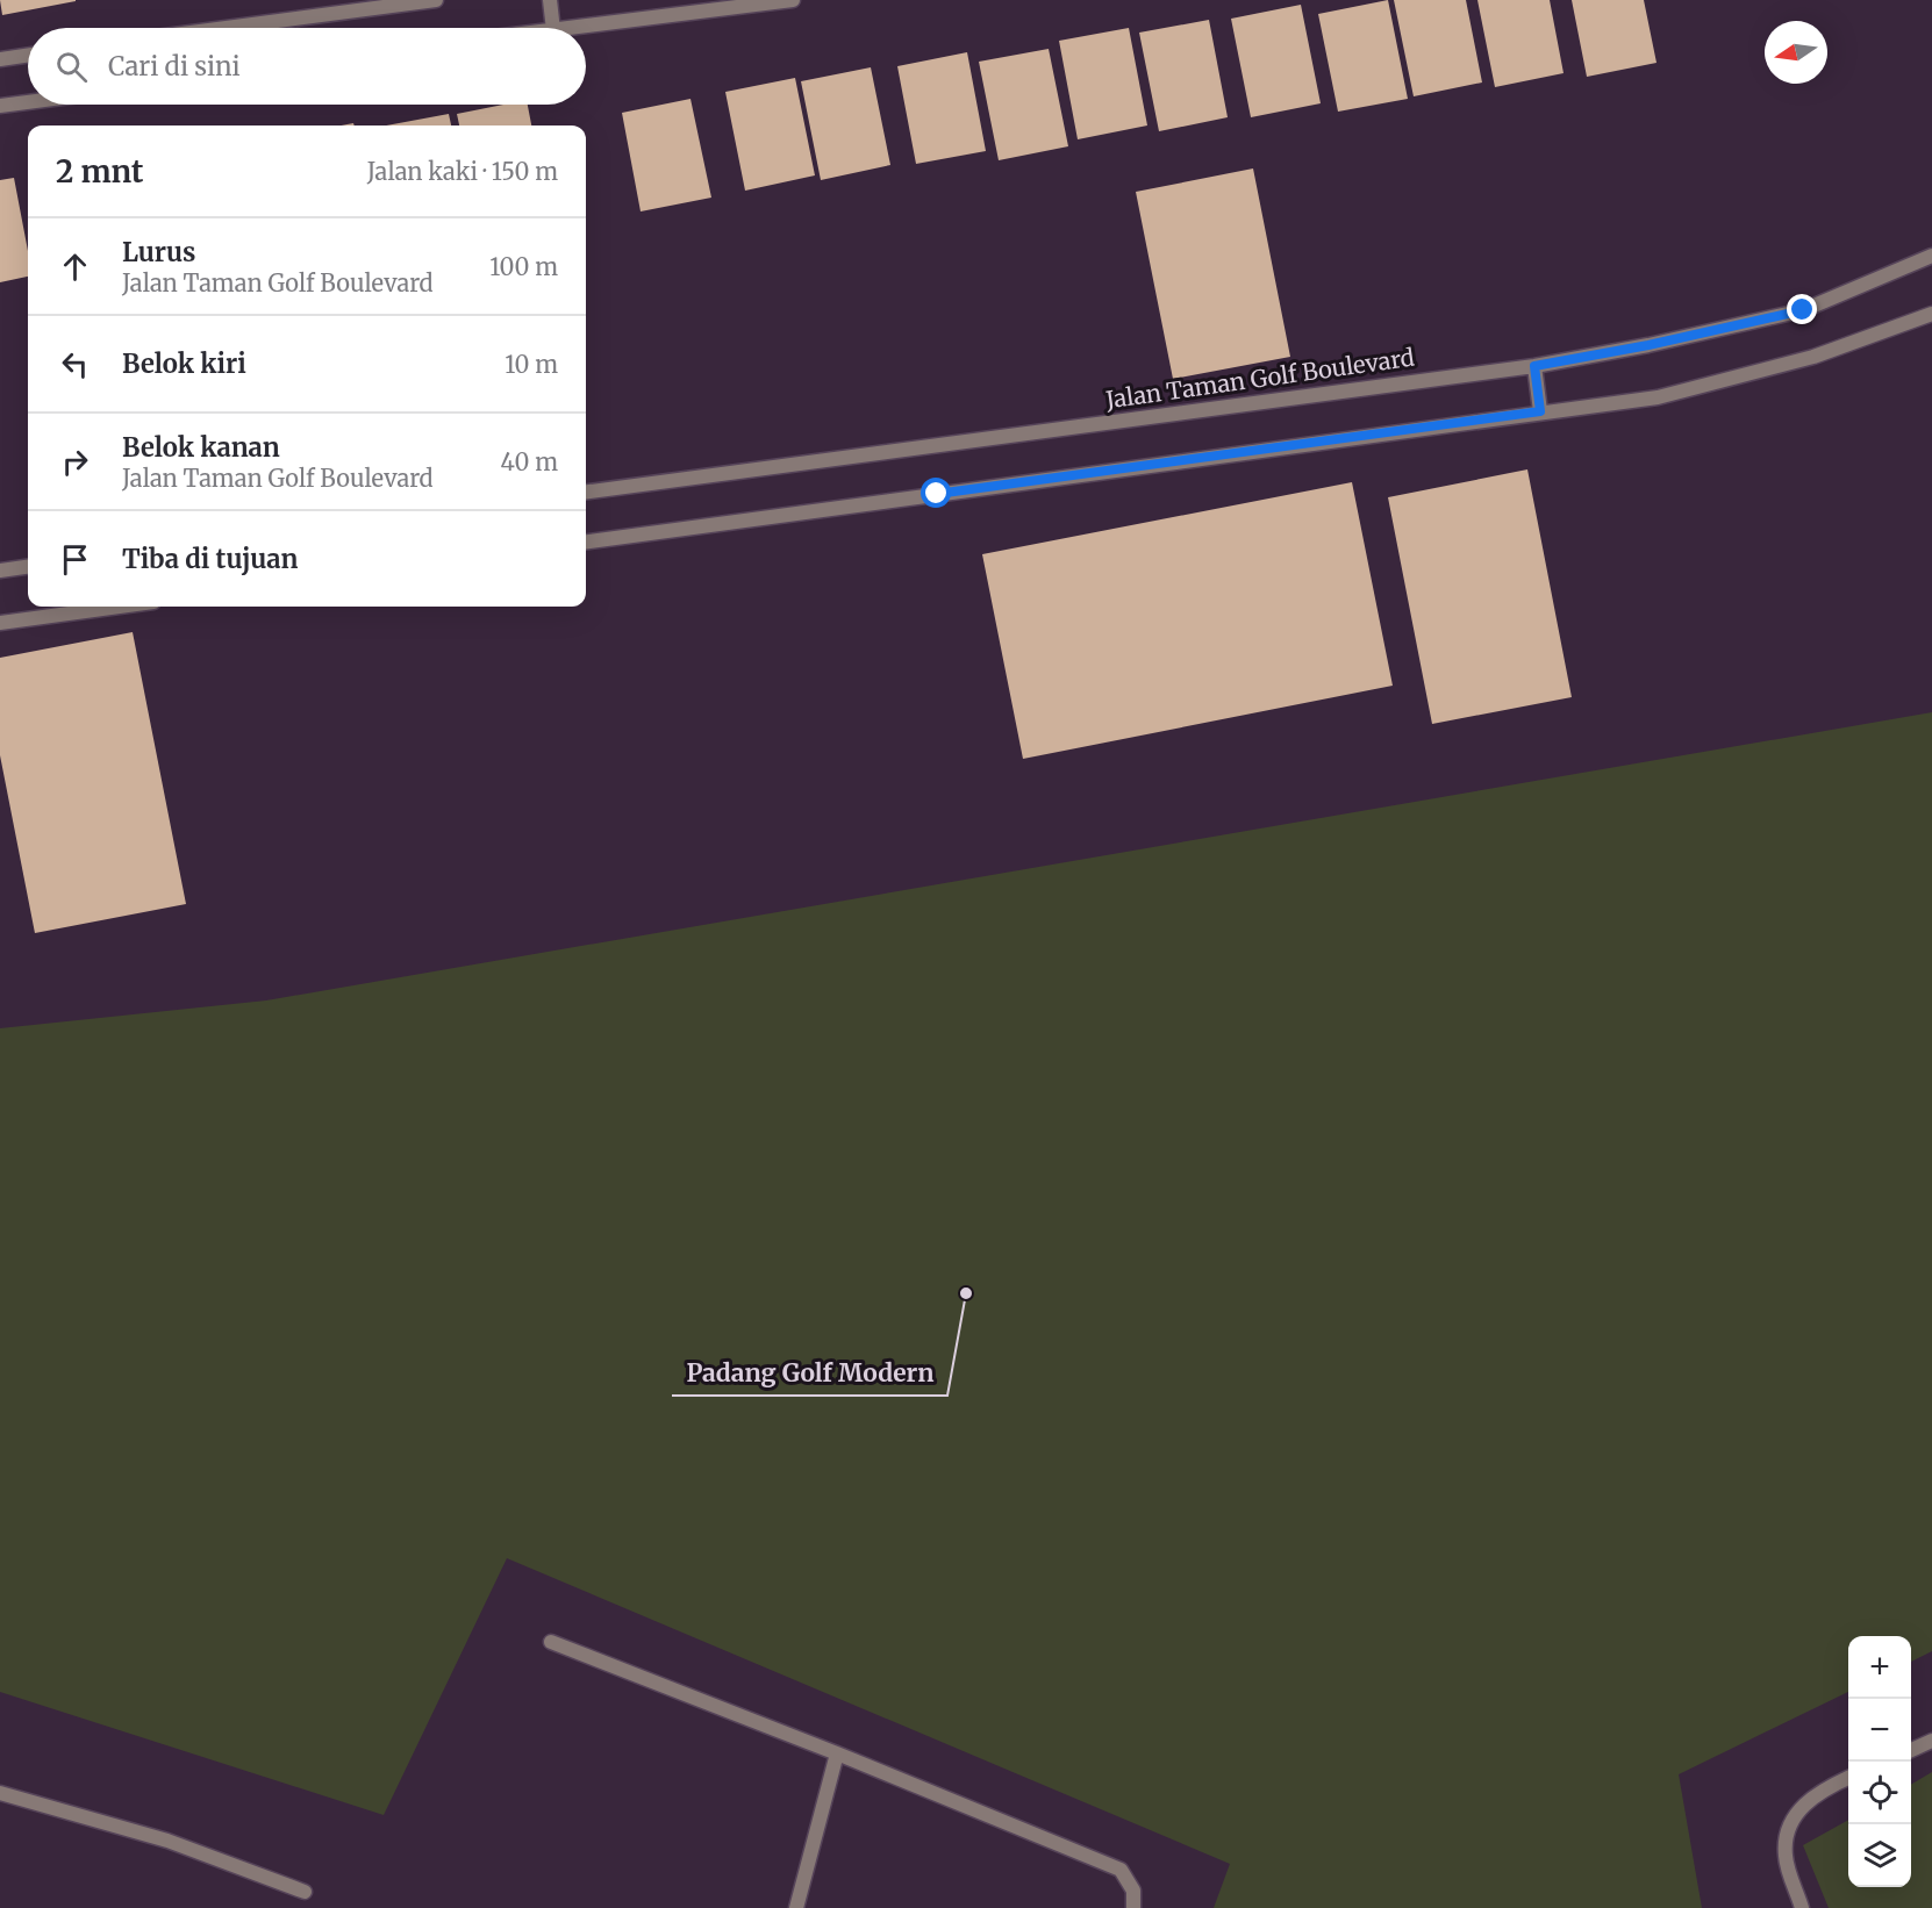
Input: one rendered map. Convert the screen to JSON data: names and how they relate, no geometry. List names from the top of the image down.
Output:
{
  "streets": {
    "street": ["Jalan Taman Golf Boulevard"]
  },
  "places": ["Padang Golf Modern"],
  "north": "left",
  "page": {
    "search": "Cari di sini",
    "heading": ["2 mnt", "Jalan kaki · 150 m"],
    "list": [
      ["Lurus", "Jalan Taman Golf Boulevard", "100 m"],
      ["Belok kiri", "10 m"],
      ["Belok kanan", "Jalan Taman Golf Boulevard", "40 m"],
      "Tiba di tujuan"
    ],
    "map_buttons": ["+", "−"]
  }
}
